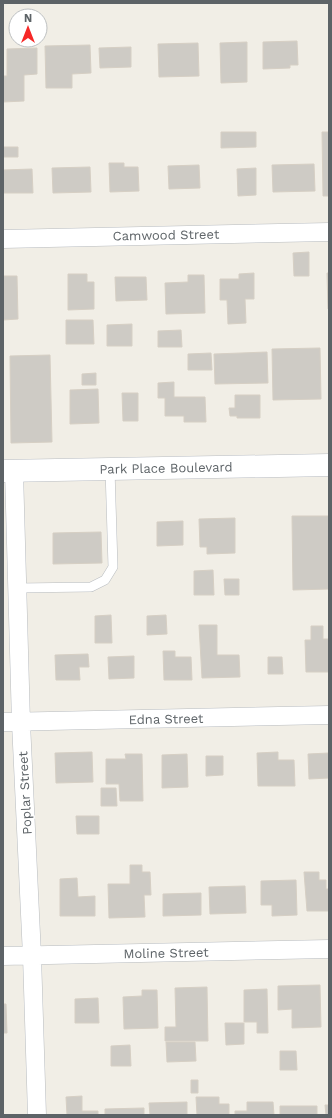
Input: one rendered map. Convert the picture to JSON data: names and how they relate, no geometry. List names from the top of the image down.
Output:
{
  "streets": {
    "main road": ["Park Place Boulevard"],
    "street": [
      "Camwood Street",
      "Edna Street",
      "Poplar Street",
      "Moline Street"
    ]
  },
  "crossings": [
    ["Park Place Boulevard", "Poplar Street"],
    ["Edna Street", "Poplar Street"],
    ["Poplar Street", "Moline Street"]
  ],
  "north": "top"
}
